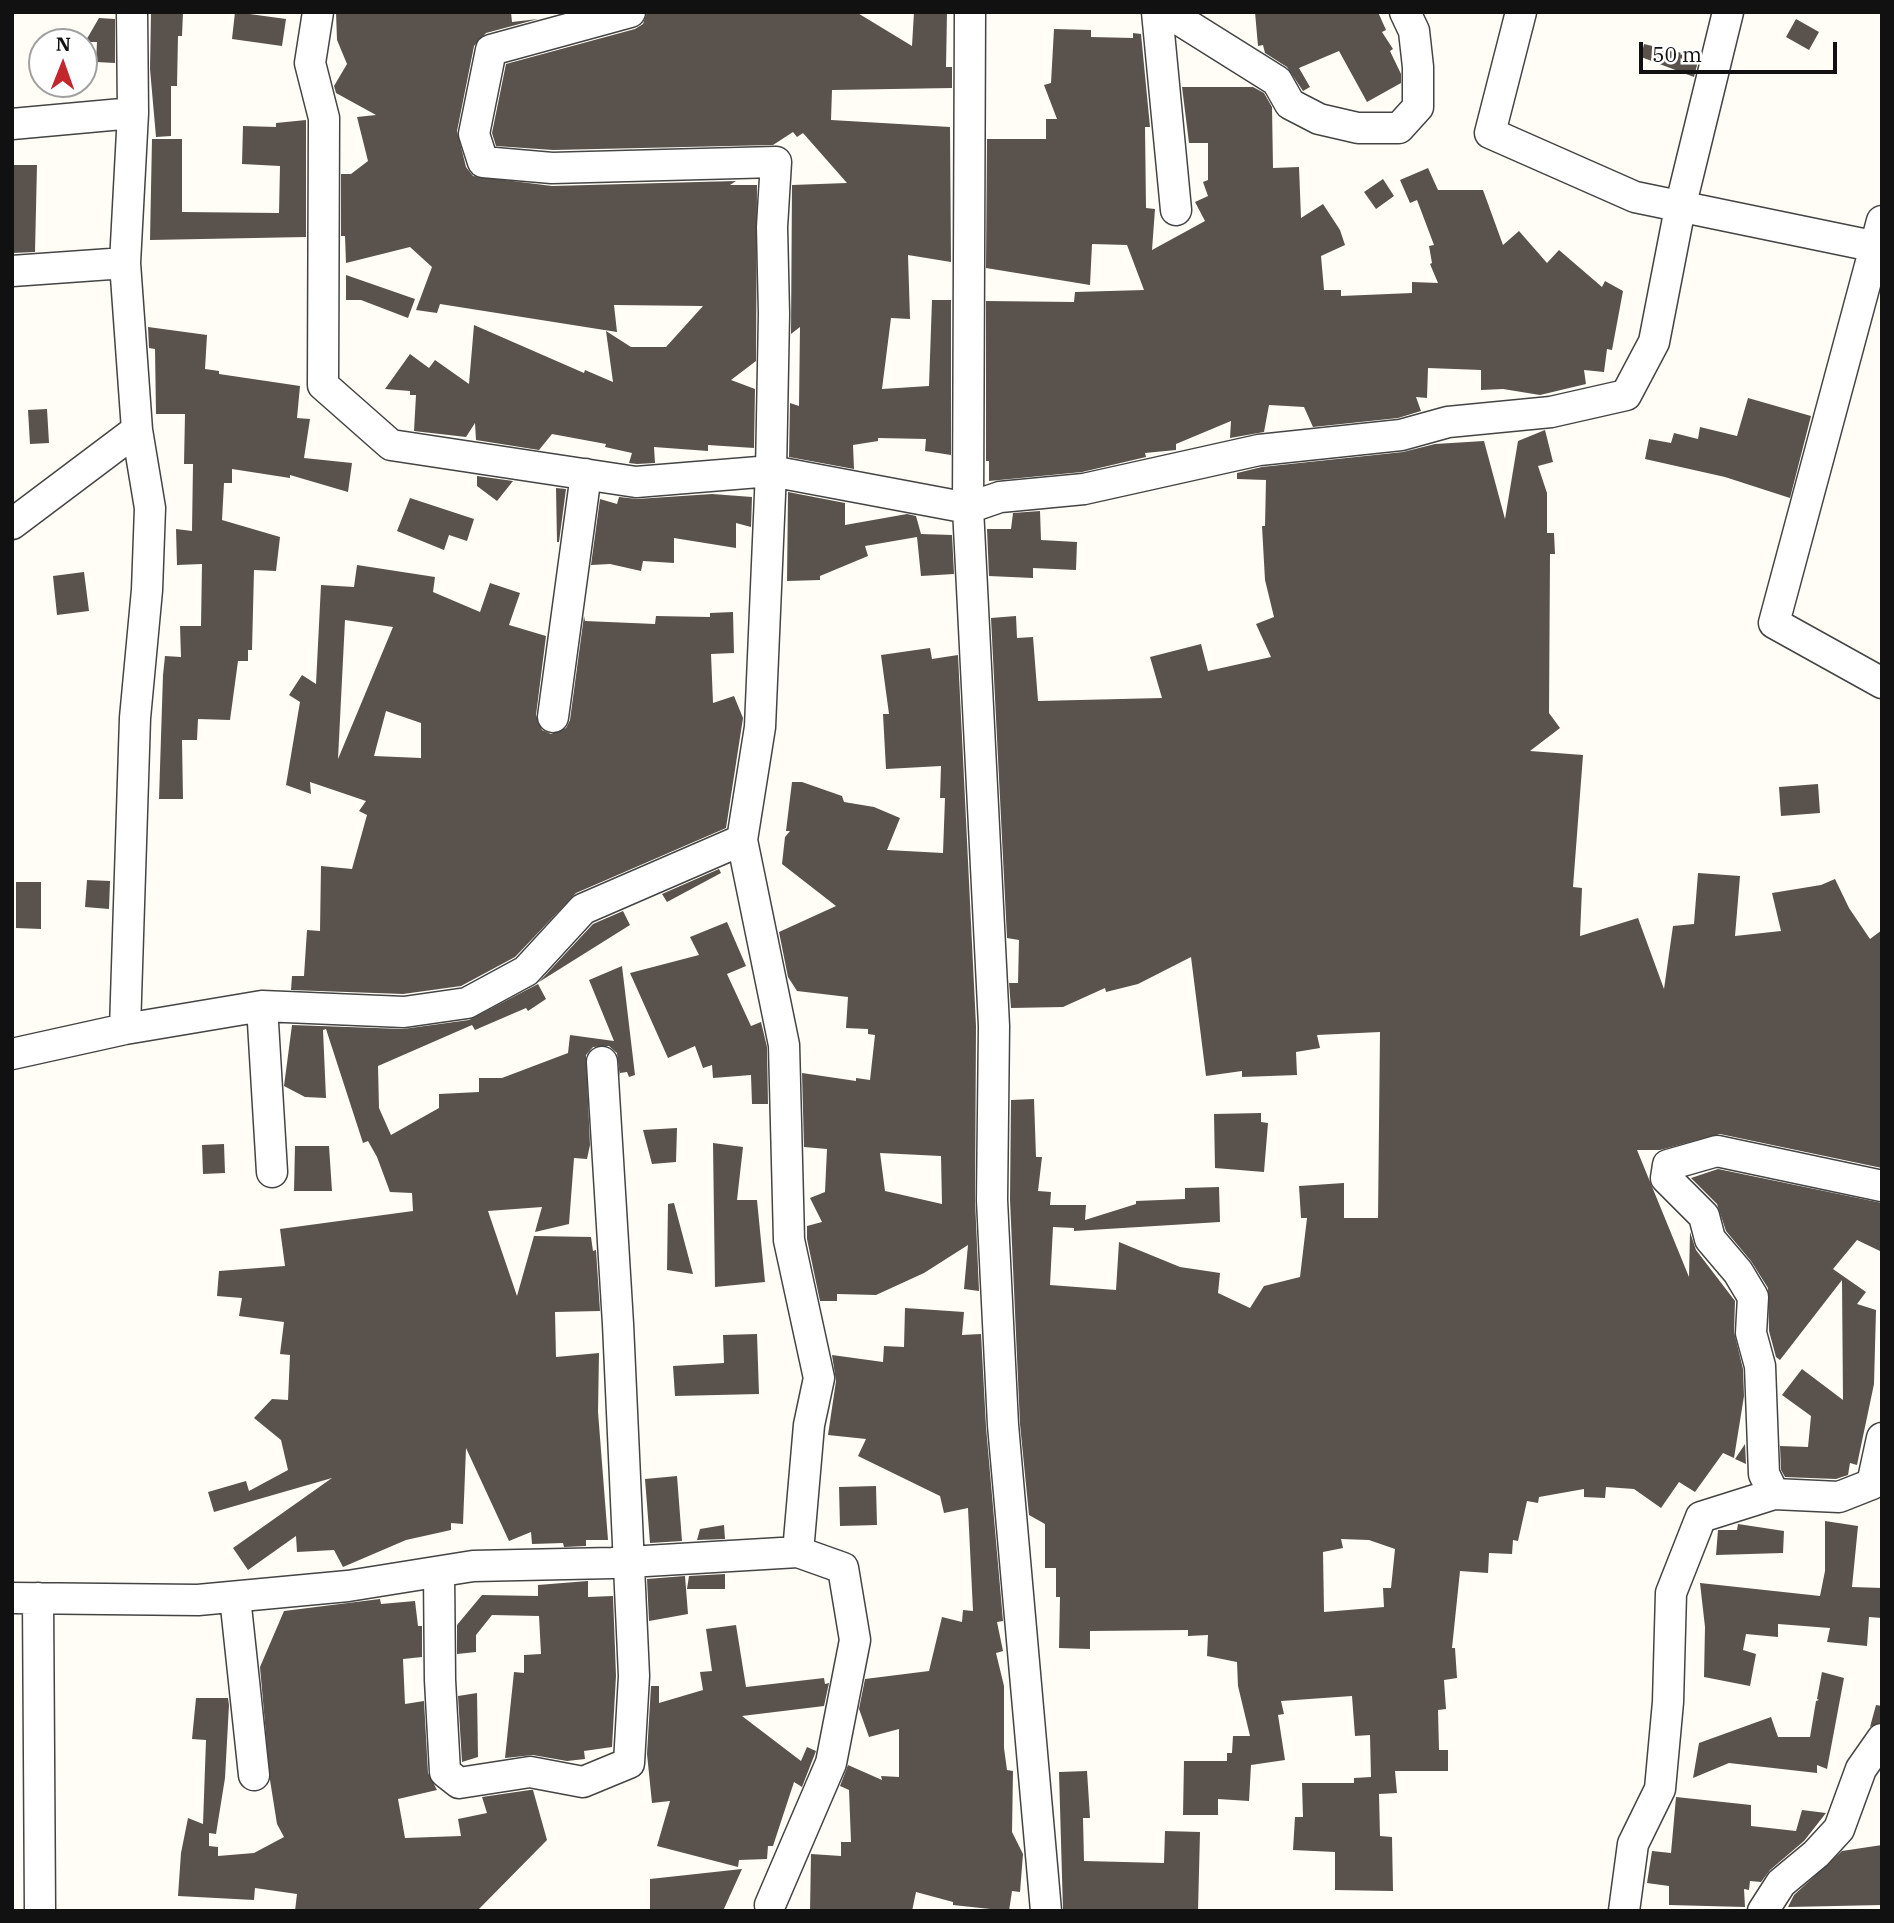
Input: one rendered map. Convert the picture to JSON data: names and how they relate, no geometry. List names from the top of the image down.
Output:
{
  "scale_bar": "50 m",
  "north": "top"
}
